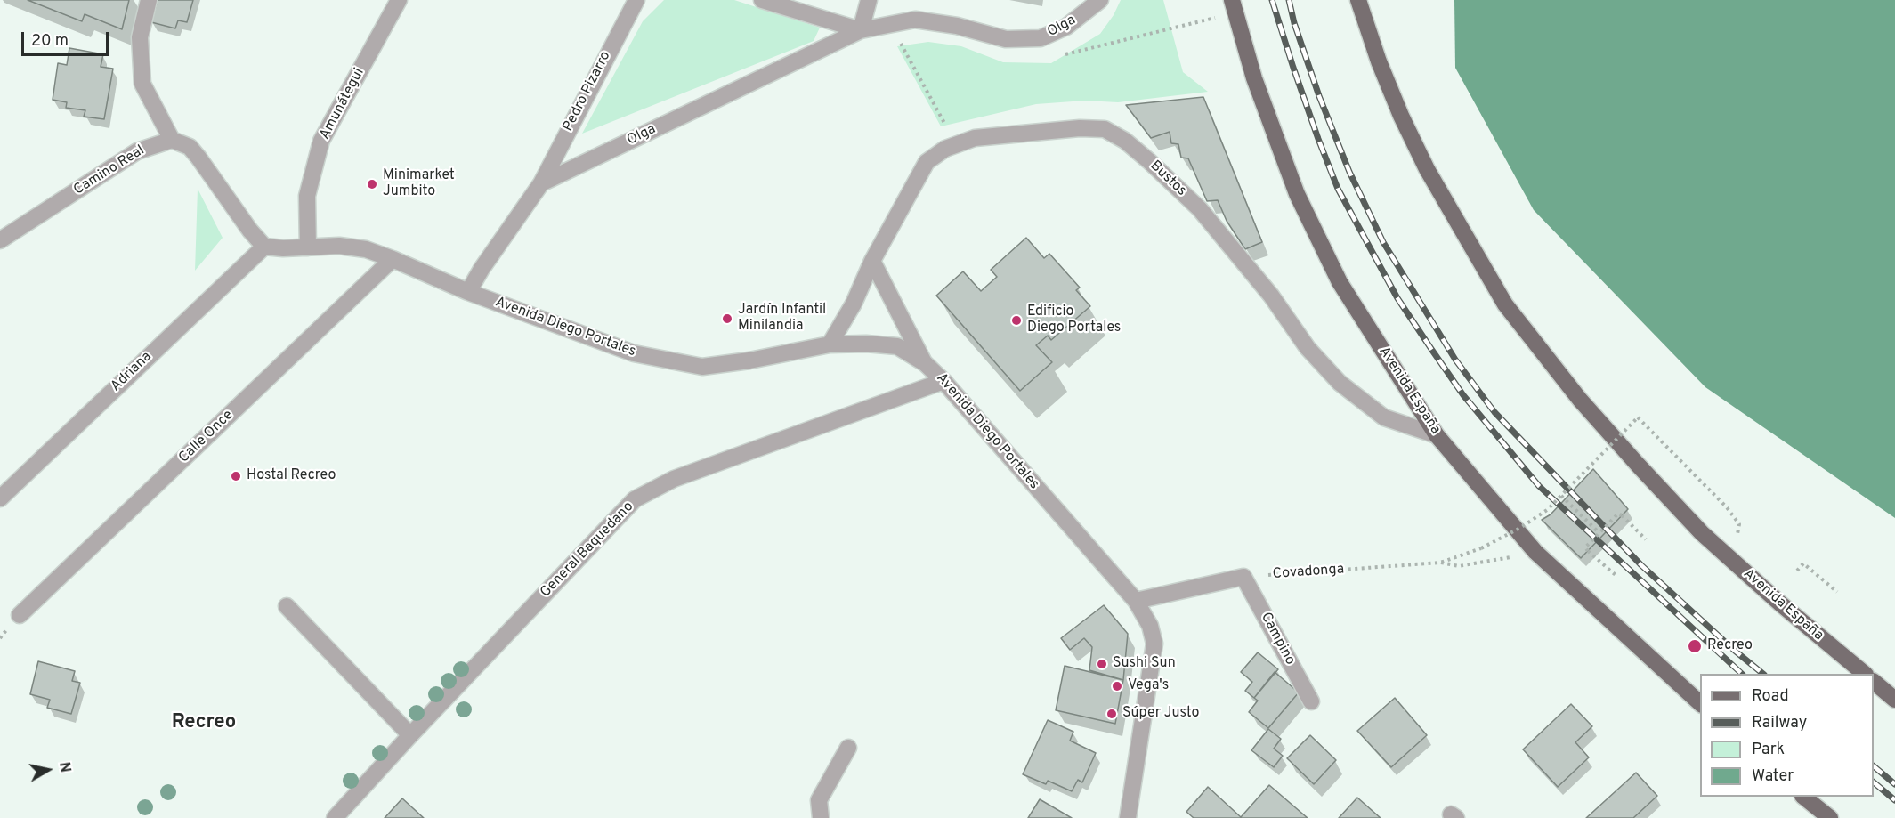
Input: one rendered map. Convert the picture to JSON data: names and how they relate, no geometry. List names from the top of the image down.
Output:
{
  "streets": {
    "main road": ["Avenida España"],
    "street": [
      "Olga",
      "Pedro Pizarro",
      "Amunátegui",
      "Camino Real",
      "Bustos",
      "Avenida Diego Portales",
      "Adriana",
      "Calle Once",
      "General Baquedano",
      "Campino"
    ],
    "path": ["Covadonga"]
  },
  "crossings": [
    ["Olga", "Pedro Pizarro"],
    ["Olga", "Avenida Diego Portales"],
    ["Amunátegui", "Avenida Diego Portales"],
    ["Bustos", "Avenida Diego Portales"],
    ["Bustos", "Avenida España"],
    ["Avenida Diego Portales", "Calle Once"],
    ["Avenida Diego Portales", "General Baquedano"],
    ["Covadonga", "Campino"]
  ],
  "districts": ["Recreo"],
  "places": [
    "Minimarket Jumbito",
    "Jardín Infantil Minilandia",
    "Edificio Diego Portales",
    "Hostal Recreo",
    "Recreo",
    "Sushi Sun",
    "Vega's",
    "Súper Justo"
  ],
  "legend": [
    "Road",
    "Railway",
    "Park",
    "Water"
  ],
  "scale_bar": "20 m",
  "north": "right"
}
